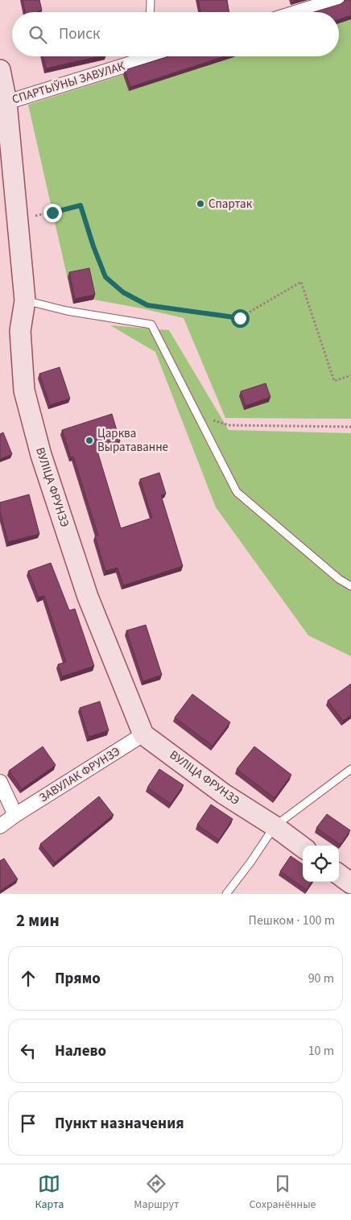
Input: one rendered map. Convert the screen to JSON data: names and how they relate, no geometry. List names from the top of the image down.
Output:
{
  "streets": {
    "street": ["СПАРТЫЎНЫ ЗАВУЛАК", "ВУЛІЦА ФРУНЗЭ", "ЗАВУЛАК ФРУНЗЭ"]
  },
  "crossings": [
    ["СПАРТЫЎНЫ ЗАВУЛАК", "ВУЛІЦА ФРУНЗЭ"],
    ["ВУЛІЦА ФРУНЗЭ", "ЗАВУЛАК ФРУНЗЭ"]
  ],
  "places": ["Спартак", "Царква Выратаванне"],
  "page": {
    "search": "Поиск",
    "heading": ["2 мин", "Пешком · 100 m"],
    "list": [
      ["Прямо", "90 m"],
      ["Налево", "10 m"],
      "Пункт назначения"
    ],
    "nav": ["Карта", "Маршрут", "Сохранённые"]
  }
}
